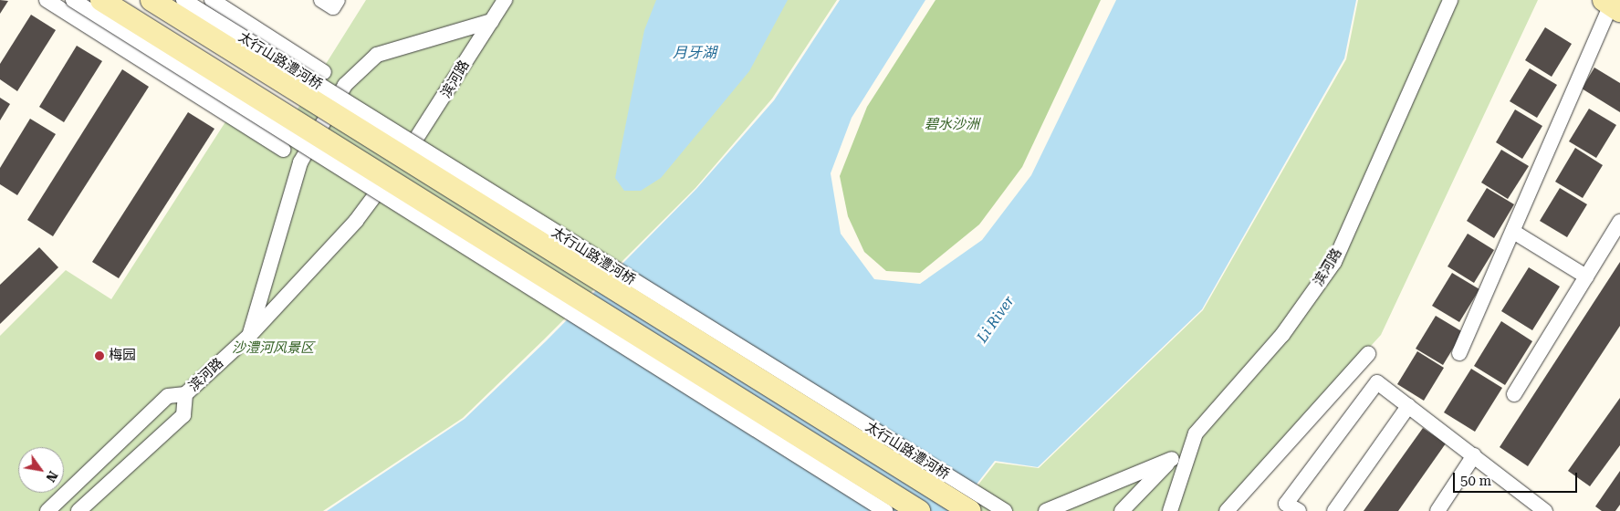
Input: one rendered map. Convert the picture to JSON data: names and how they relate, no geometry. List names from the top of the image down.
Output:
{
  "streets": {
    "main road": ["太行山路澧河桥"],
    "street": ["滨河路"]
  },
  "crossings": [
    ["太行山路澧河桥", "滨河路"]
  ],
  "water": ["月牙湖", "Li River"],
  "parks": ["碧水沙洲", "沙澧河风景区"],
  "places": ["梅园"],
  "scale_bar": "50 m",
  "north": "bottom right"
}
